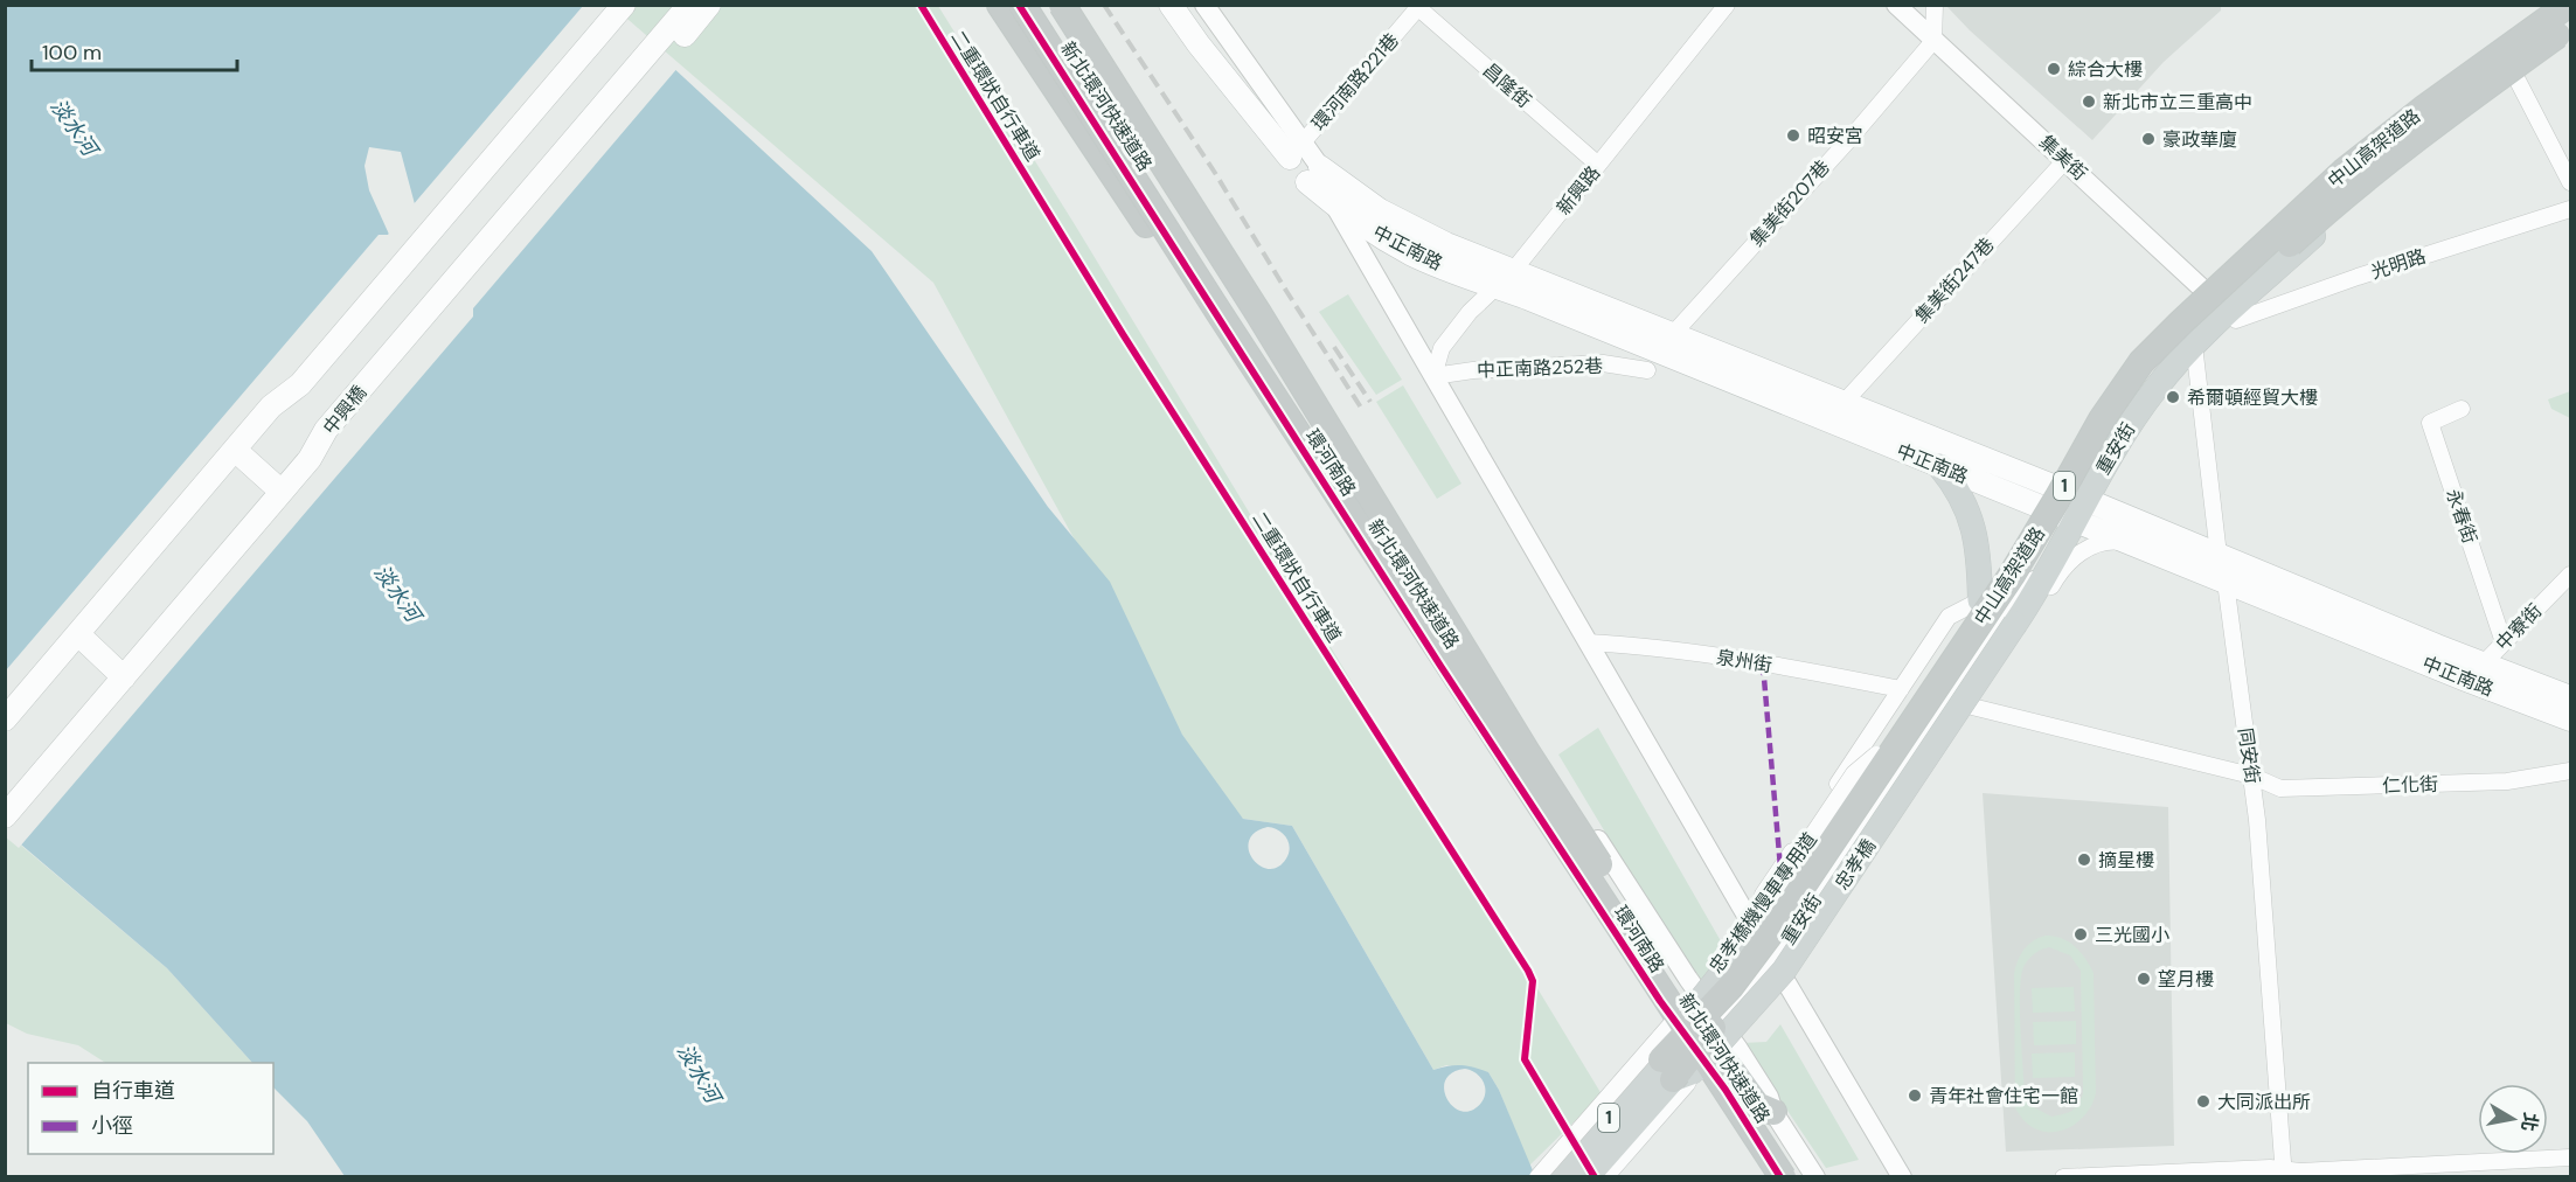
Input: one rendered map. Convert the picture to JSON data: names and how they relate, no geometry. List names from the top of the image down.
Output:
{
  "streets": {
    "highway": ["新北環河快速道路", "中山高架道路", "1"],
    "main road": [
      "中正南路",
      "中興橋",
      "重安街",
      "忠孝橋"
    ],
    "street": [
      "環河南路221巷",
      "昌隆街",
      "集美街",
      "新興路",
      "集美街207巷",
      "光明路",
      "集美街247巷",
      "中正南路252巷",
      "環河南路",
      "永春街",
      "中寮街",
      "泉州街",
      "同安街",
      "仁化街",
      "忠孝橋機慢車專用道"
    ],
    "cycle path": ["二重環狀自行車道"]
  },
  "crossings": [
    ["環河南路221巷", "昌隆街"],
    ["昌隆街", "新興路"],
    ["新北環河快速道路", "環河南路"],
    ["中山高架道路", "忠孝橋"],
    ["集美街", "集美街207巷"],
    ["集美街", "光明路"],
    ["集美街", "集美街247巷"],
    ["集美街", "重安街"],
    ["新興路", "中正南路"],
    ["新興路", "中正南路252巷"],
    ["集美街207巷", "中正南路"],
    ["中正南路", "集美街247巷"],
    ["中正南路", "重安街"],
    ["中正南路", "中寮街"],
    ["中正南路", "同安街"],
    ["光明路", "重安街"],
    ["重安街", "環河南路"],
    ["重安街", "泉州街"],
    ["重安街", "同安街"],
    ["重安街", "忠孝橋"],
    ["永春街", "中寮街"],
    ["同安街", "仁化街"],
    ["忠孝橋", "忠孝橋機慢車專用道"]
  ],
  "water": ["淡水河"],
  "places": [
    "綜合大樓",
    "新北市立三重高中",
    "昭安宮",
    "豪政華廈",
    "希爾頓經貿大樓",
    "摘星樓",
    "三光國小",
    "望月樓",
    "青年社會住宅一館",
    "大同派出所"
  ],
  "legend": ["自行車道", "小徑"],
  "scale_bar": "100 m",
  "north": "right"
}
